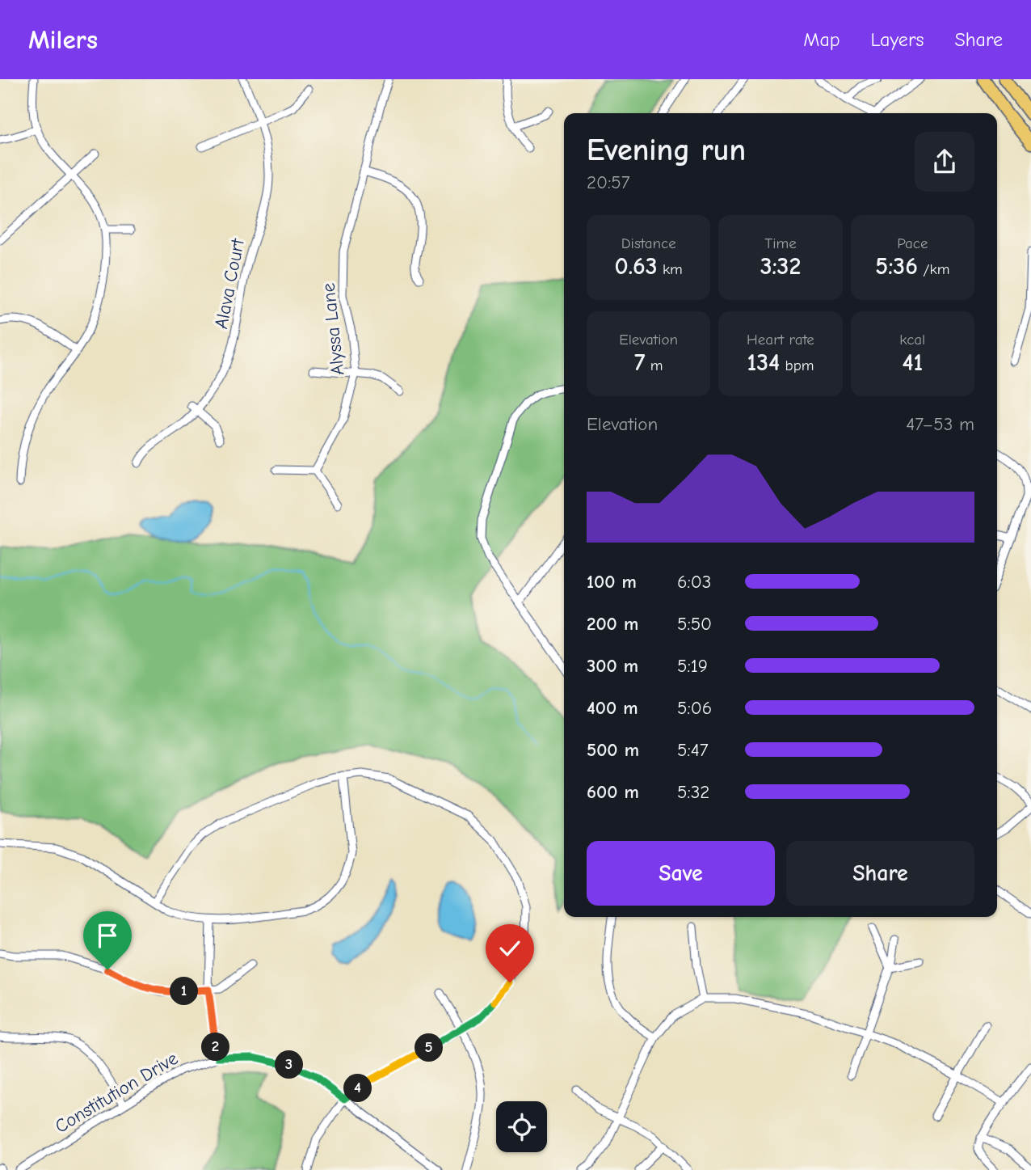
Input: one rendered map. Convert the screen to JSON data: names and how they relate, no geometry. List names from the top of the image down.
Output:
{
  "streets": {
    "street": ["Alava Court", "Alyssa Lane", "Constitution Drive"]
  },
  "page": {
    "header": "Milers",
    "nav": ["Map", "Layers", "Share"],
    "heading": ["Evening run", "20:57"],
    "stats": [
      ["Distance", "0.63 km"],
      ["Time", "3:32"],
      ["Pace", "5:36 /km"],
      ["Elevation", "7 m"],
      ["Heart rate", "134 bpm"],
      ["kcal", "41"]
    ],
    "chart": ["Elevation", "47–53 m"],
    "list": [
      {
        "name": "100 m",
        "note": "6:03"
      },
      {
        "name": "200 m",
        "note": "5:50"
      },
      {
        "name": "300 m",
        "note": "5:19"
      },
      {
        "name": "400 m",
        "note": "5:06"
      },
      {
        "name": "500 m",
        "note": "5:47"
      },
      {
        "name": "600 m",
        "note": "5:32"
      }
    ],
    "buttons": ["Save", "Share"],
    "pins": [
      "1",
      "2",
      "5",
      "3",
      "4"
    ]
  }
}
